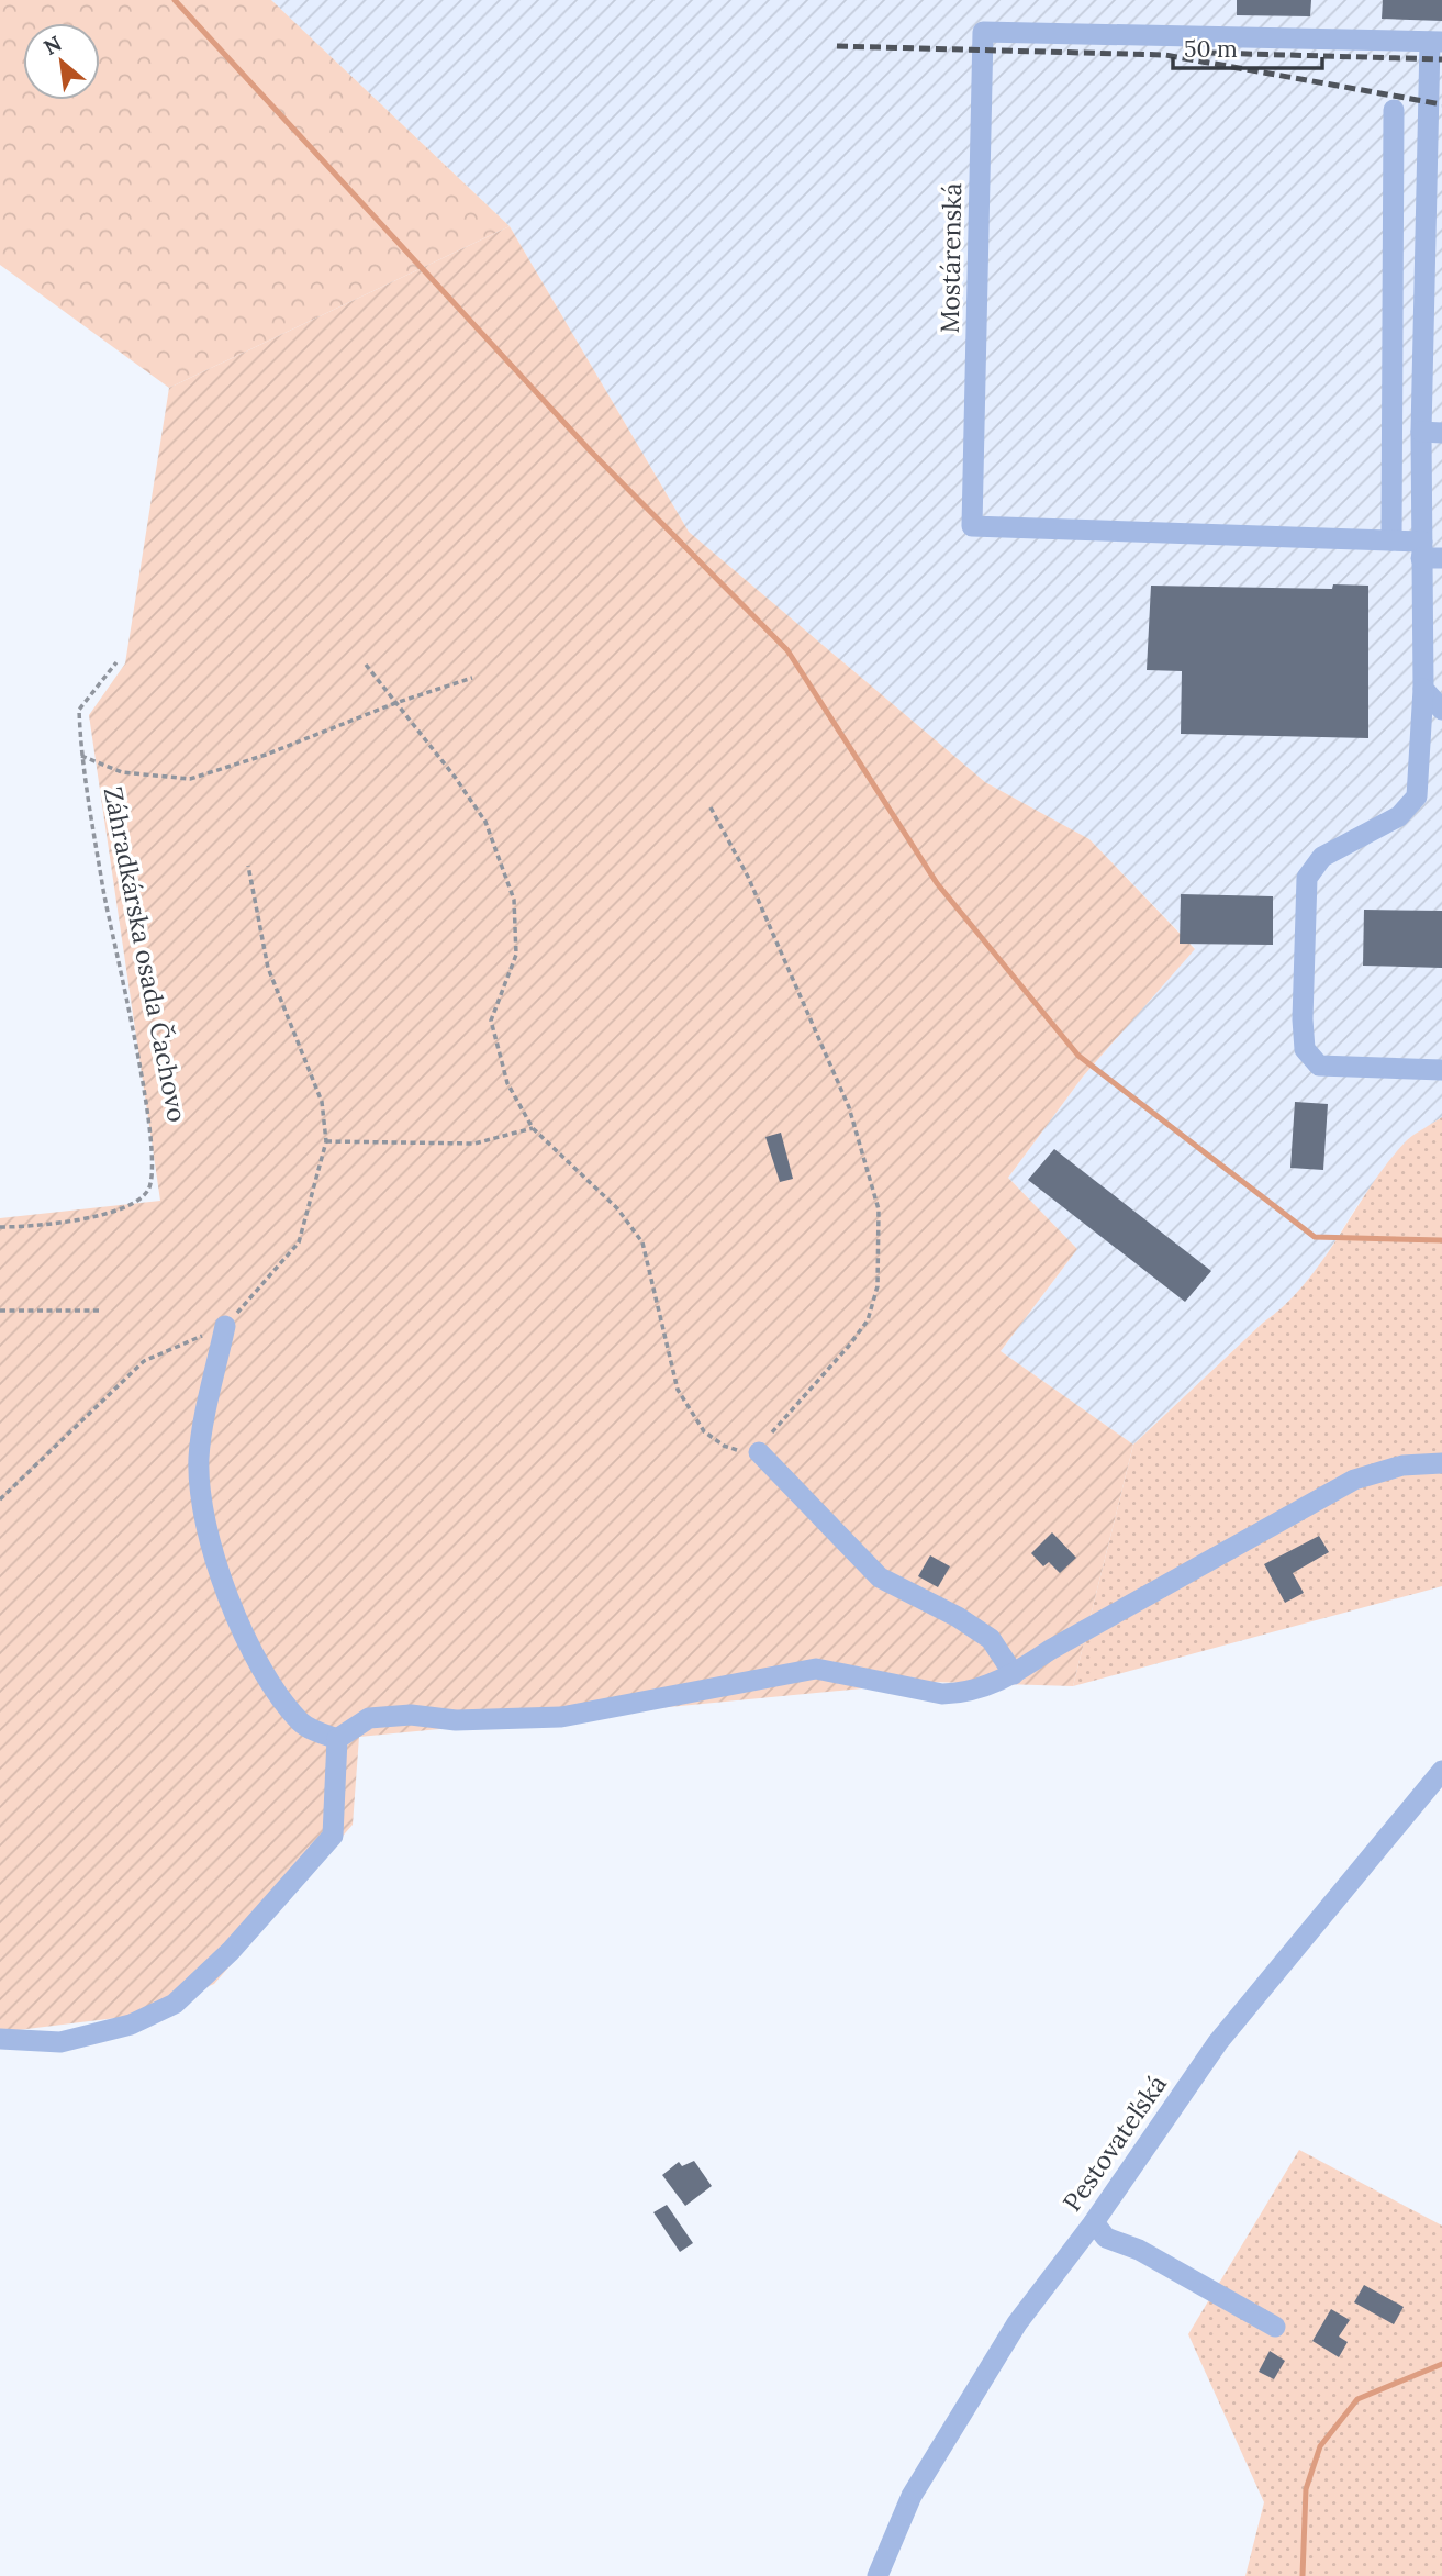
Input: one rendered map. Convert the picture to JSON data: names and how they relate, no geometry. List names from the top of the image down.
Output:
{
  "streets": {
    "street": ["Mostárenská", "Pestovateľská"],
    "path": ["Záhradkárska osada Čachovo"]
  },
  "scale_bar": "50 m",
  "north": "top left"
}
